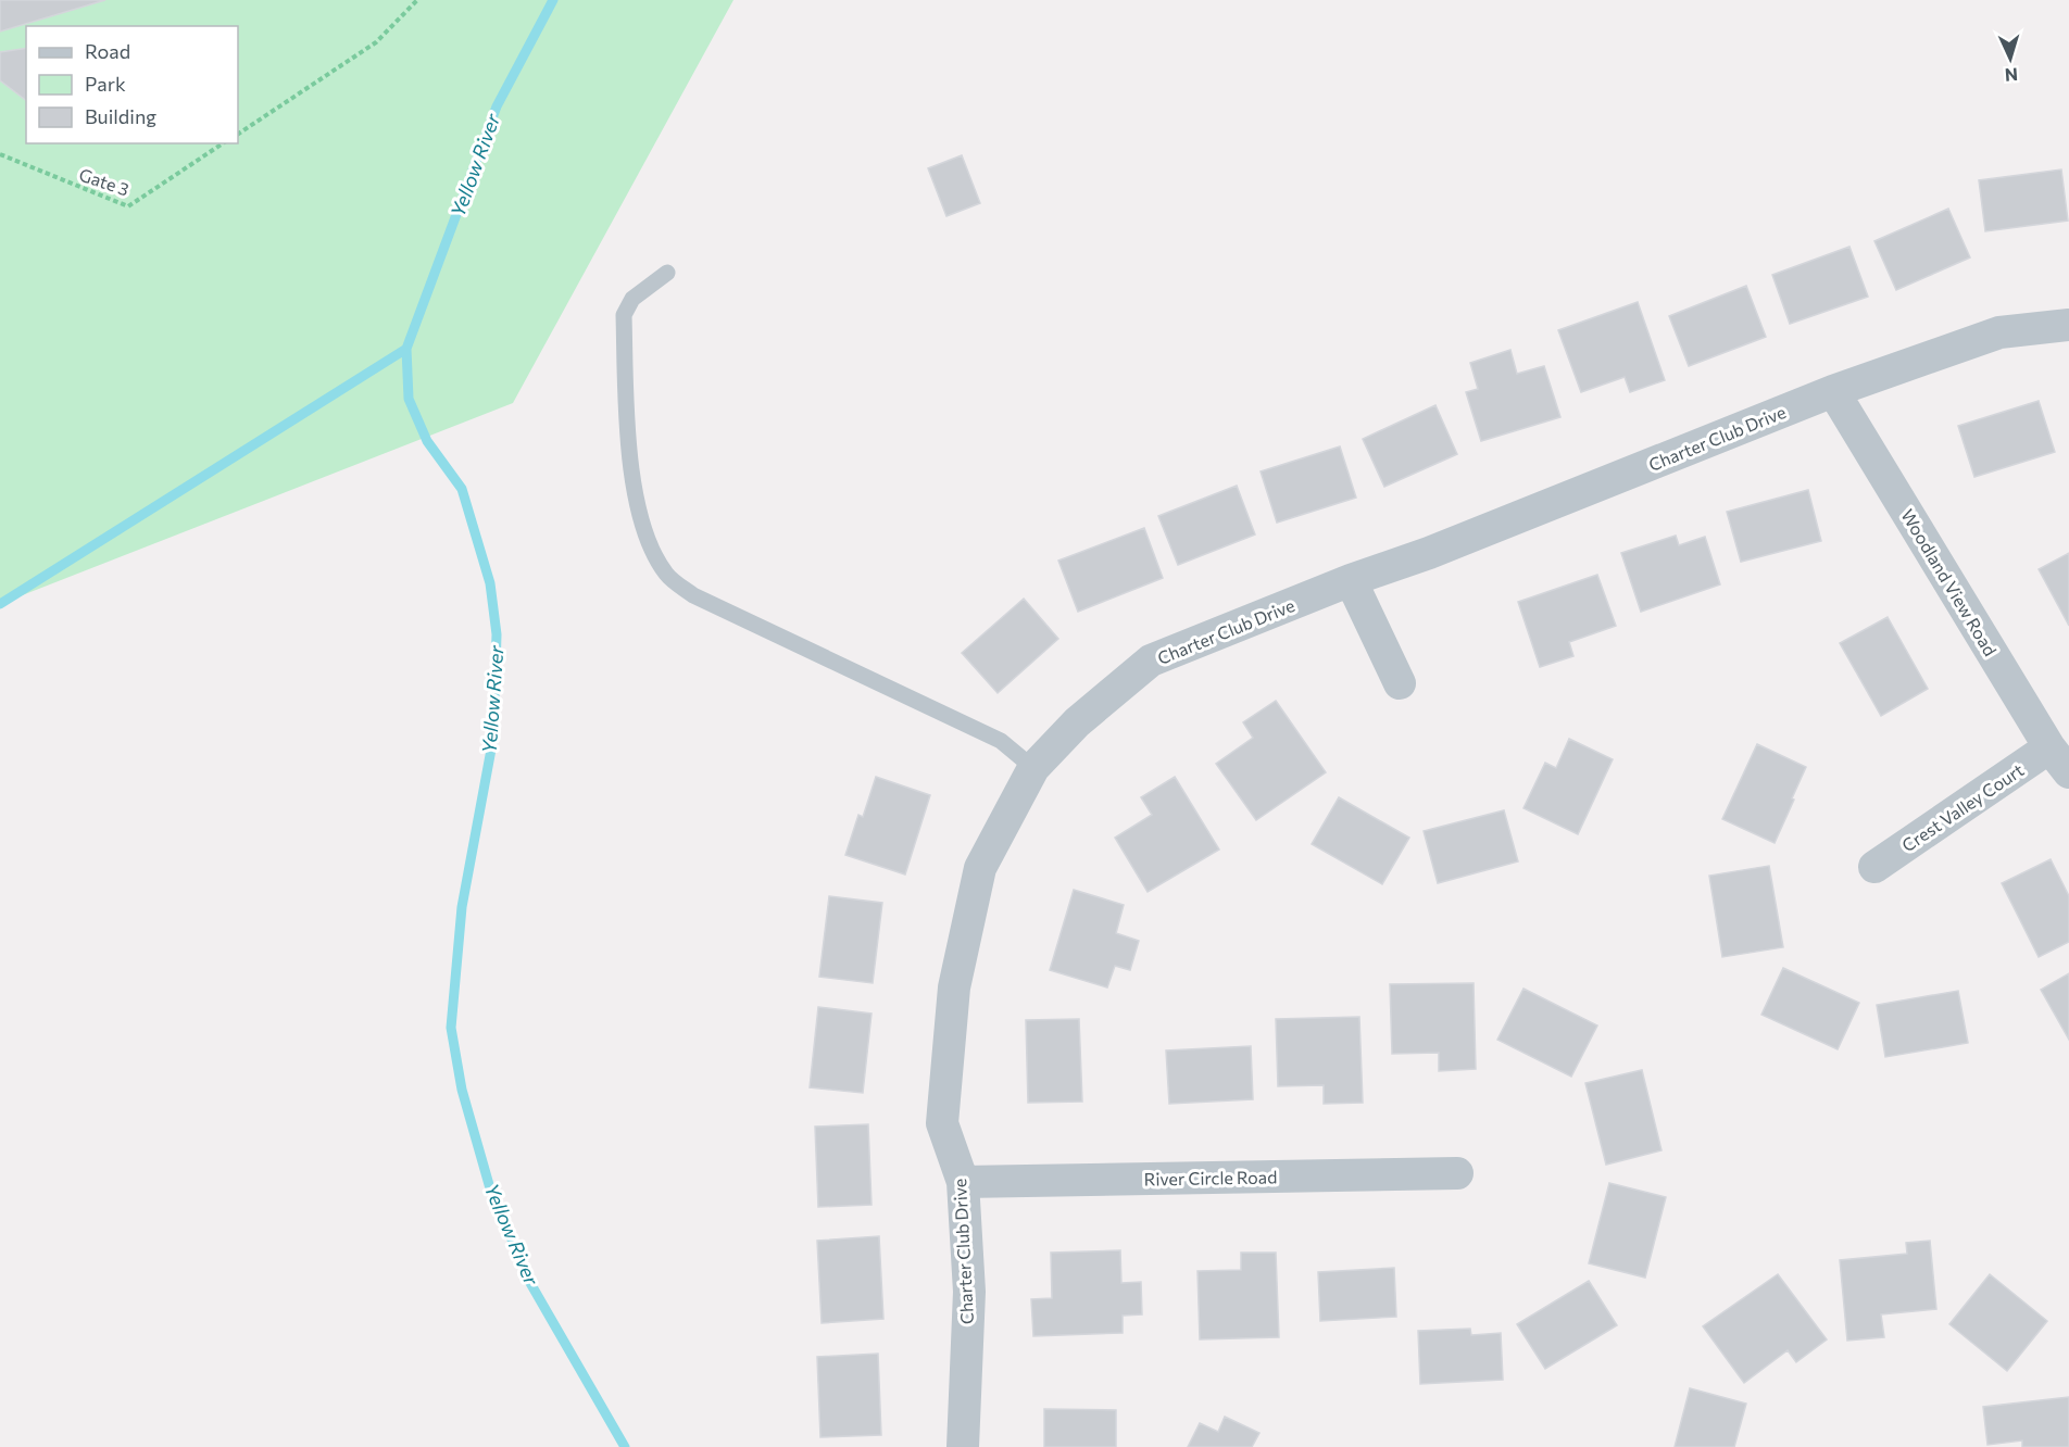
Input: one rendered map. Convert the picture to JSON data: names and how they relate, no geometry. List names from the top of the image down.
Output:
{
  "streets": {
    "street": [
      "Charter Club Drive",
      "Woodland View Road",
      "Crest Valley Court",
      "River Circle Road"
    ],
    "path": ["Gate 3"]
  },
  "crossings": [
    ["Charter Club Drive", "Woodland View Road"],
    ["Charter Club Drive", "River Circle Road"],
    ["Woodland View Road", "Crest Valley Court"]
  ],
  "water": ["Yellow River"],
  "legend": ["Road", "Park", "Building"],
  "north": "bottom"
}
